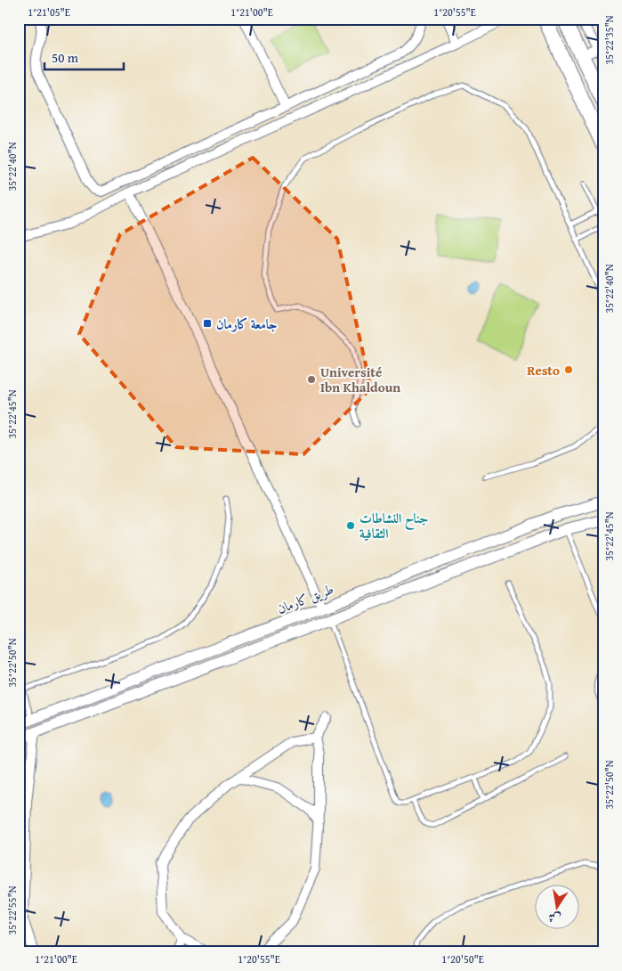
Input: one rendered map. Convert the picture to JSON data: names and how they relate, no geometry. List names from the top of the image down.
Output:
{
  "streets": {
    "street": ["طريق كارمان"]
  },
  "places": {
    "transit": ["جامعة كارمان"],
    "other": ["Resto", "Université Ibn Khaldoun", "جناح النشاطات الثقافية"]
  },
  "scale_bar": "50 m",
  "north": "bottom",
  "coordinates": [
    "1°21'05\"E",
    "1°21'00\"E",
    "1°20'55\"E",
    "35°22'35\"N",
    "35°22'40\"N",
    "35°22'45\"N",
    "35°22'50\"N",
    "35°22'55\"N",
    "1°20'50\"E"
  ]
}
